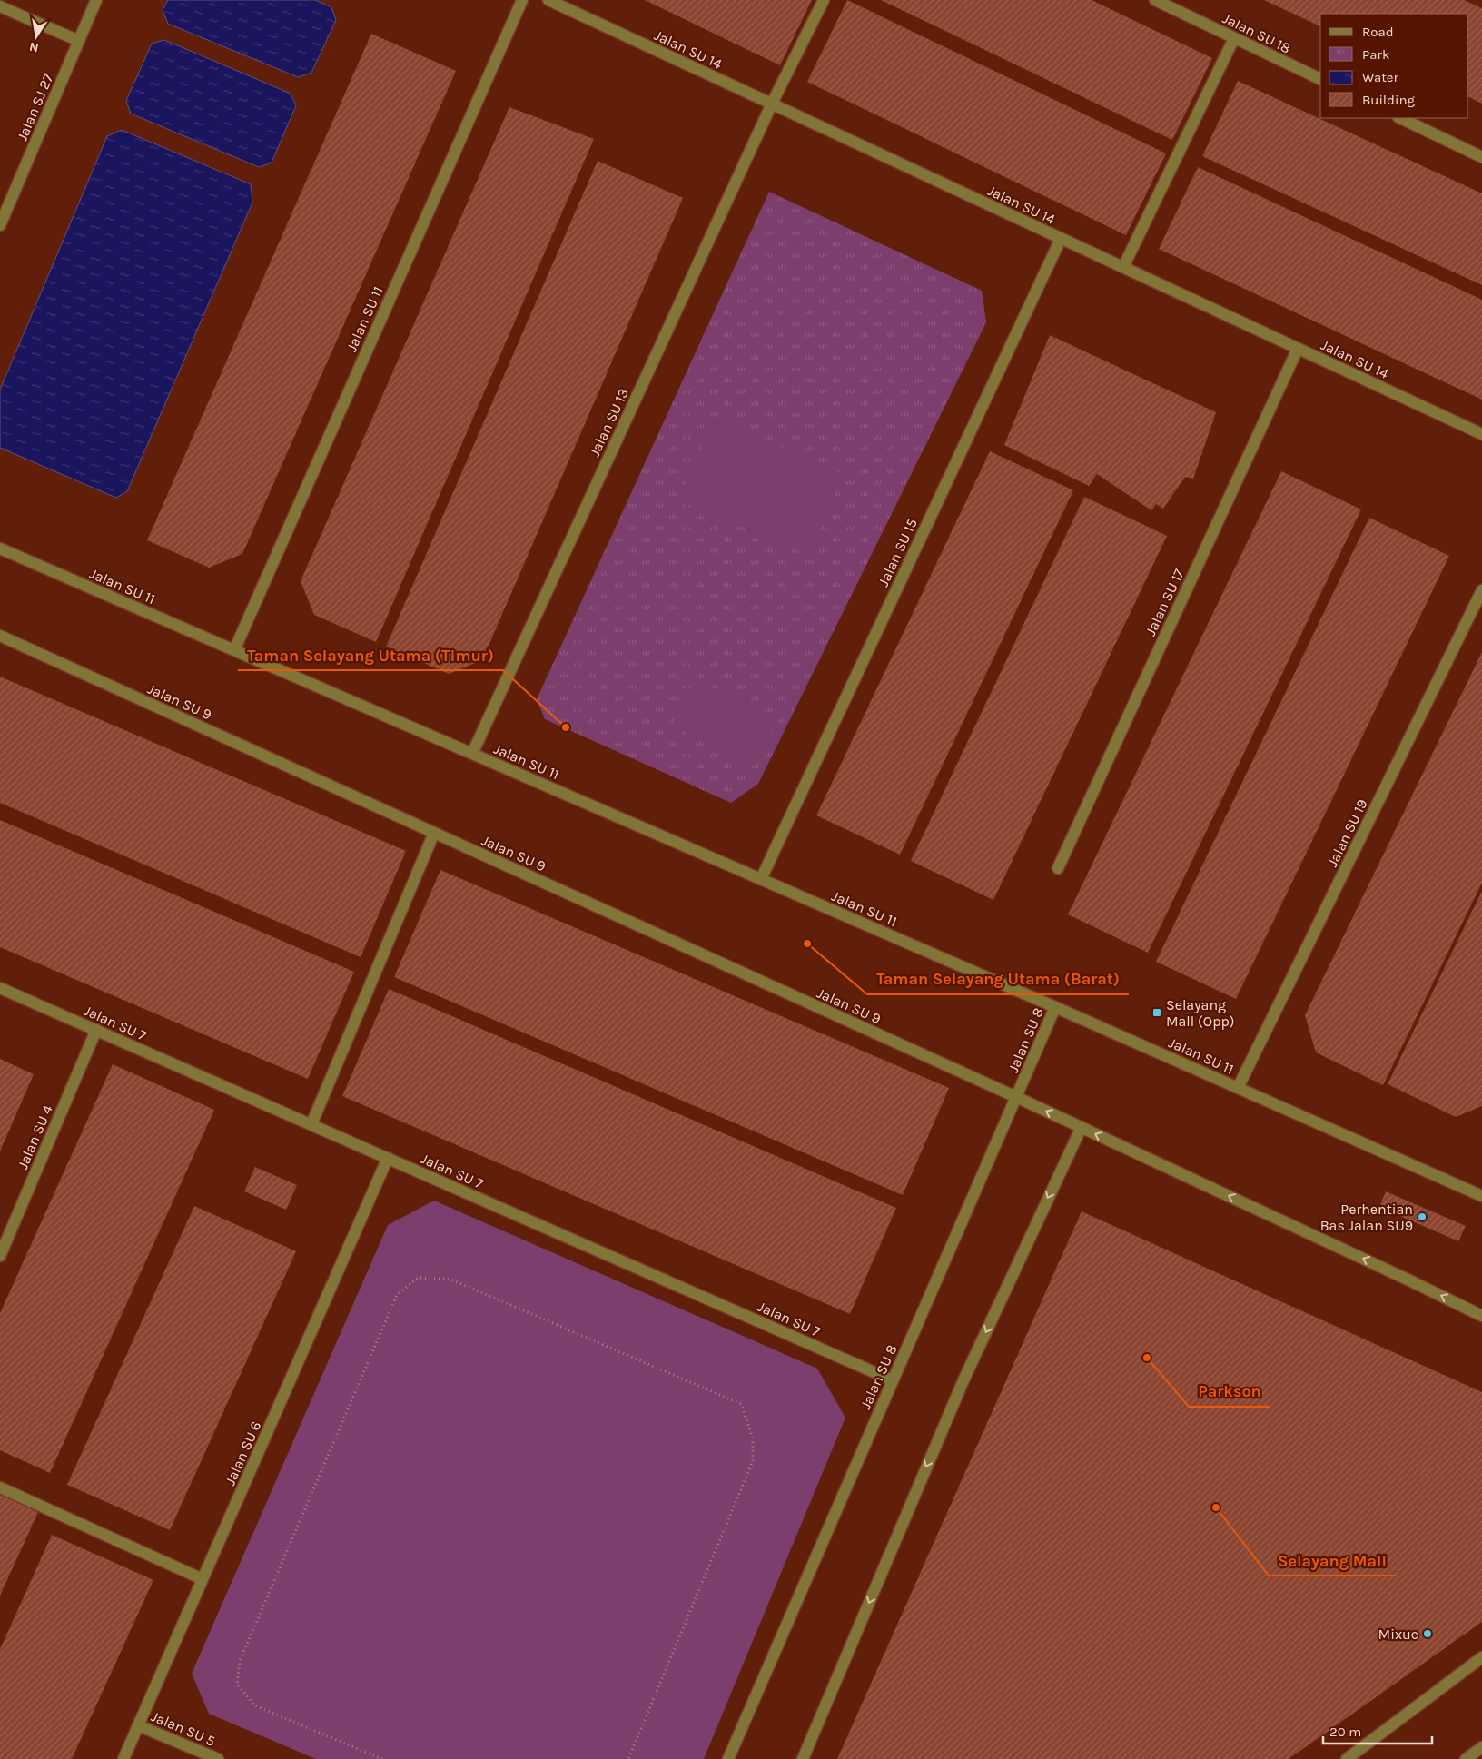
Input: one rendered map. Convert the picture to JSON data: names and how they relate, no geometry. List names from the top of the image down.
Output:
{
  "streets": {
    "street": [
      "Jalan SU 18",
      "Jalan SU 14",
      "Jalan SJ 27",
      "Jalan SU 11",
      "Jalan SU 13",
      "Jalan SU 15",
      "Jalan SU 17",
      "Jalan SU 9",
      "Jalan SU 19",
      "Jalan SU 7",
      "Jalan SU 8",
      "Jalan SU 4",
      "Jalan SU 6",
      "Jalan SU 5"
    ]
  },
  "crossings": [
    ["Jalan SU 14", "Jalan SU 13"],
    ["Jalan SU 14", "Jalan SU 15"],
    ["Jalan SU 14", "Jalan SU 17"],
    ["Jalan SU 11", "Jalan SU 13"],
    ["Jalan SU 11", "Jalan SU 15"],
    ["Jalan SU 11", "Jalan SU 19"],
    ["Jalan SU 11", "Jalan SU 8"],
    ["Jalan SU 9", "Jalan SU 8"],
    ["Jalan SU 7", "Jalan SU 8"],
    ["Jalan SU 7", "Jalan SU 4"],
    ["Jalan SU 7", "Jalan SU 6"],
    ["Jalan SU 6", "Jalan SU 5"]
  ],
  "places": {
    "other": [
      "Taman Selayang Utama (Timur)",
      "Taman Selayang Utama (Barat)",
      "Perhentian Bas Jalan SU9",
      "Parkson",
      "Selayang Mall",
      "Mixue"
    ],
    "transit": ["Selayang Mall (Opp)"]
  },
  "legend": [
    "Road",
    "Park",
    "Water",
    "Building"
  ],
  "scale_bar": "20 m",
  "north": "bottom"
}
